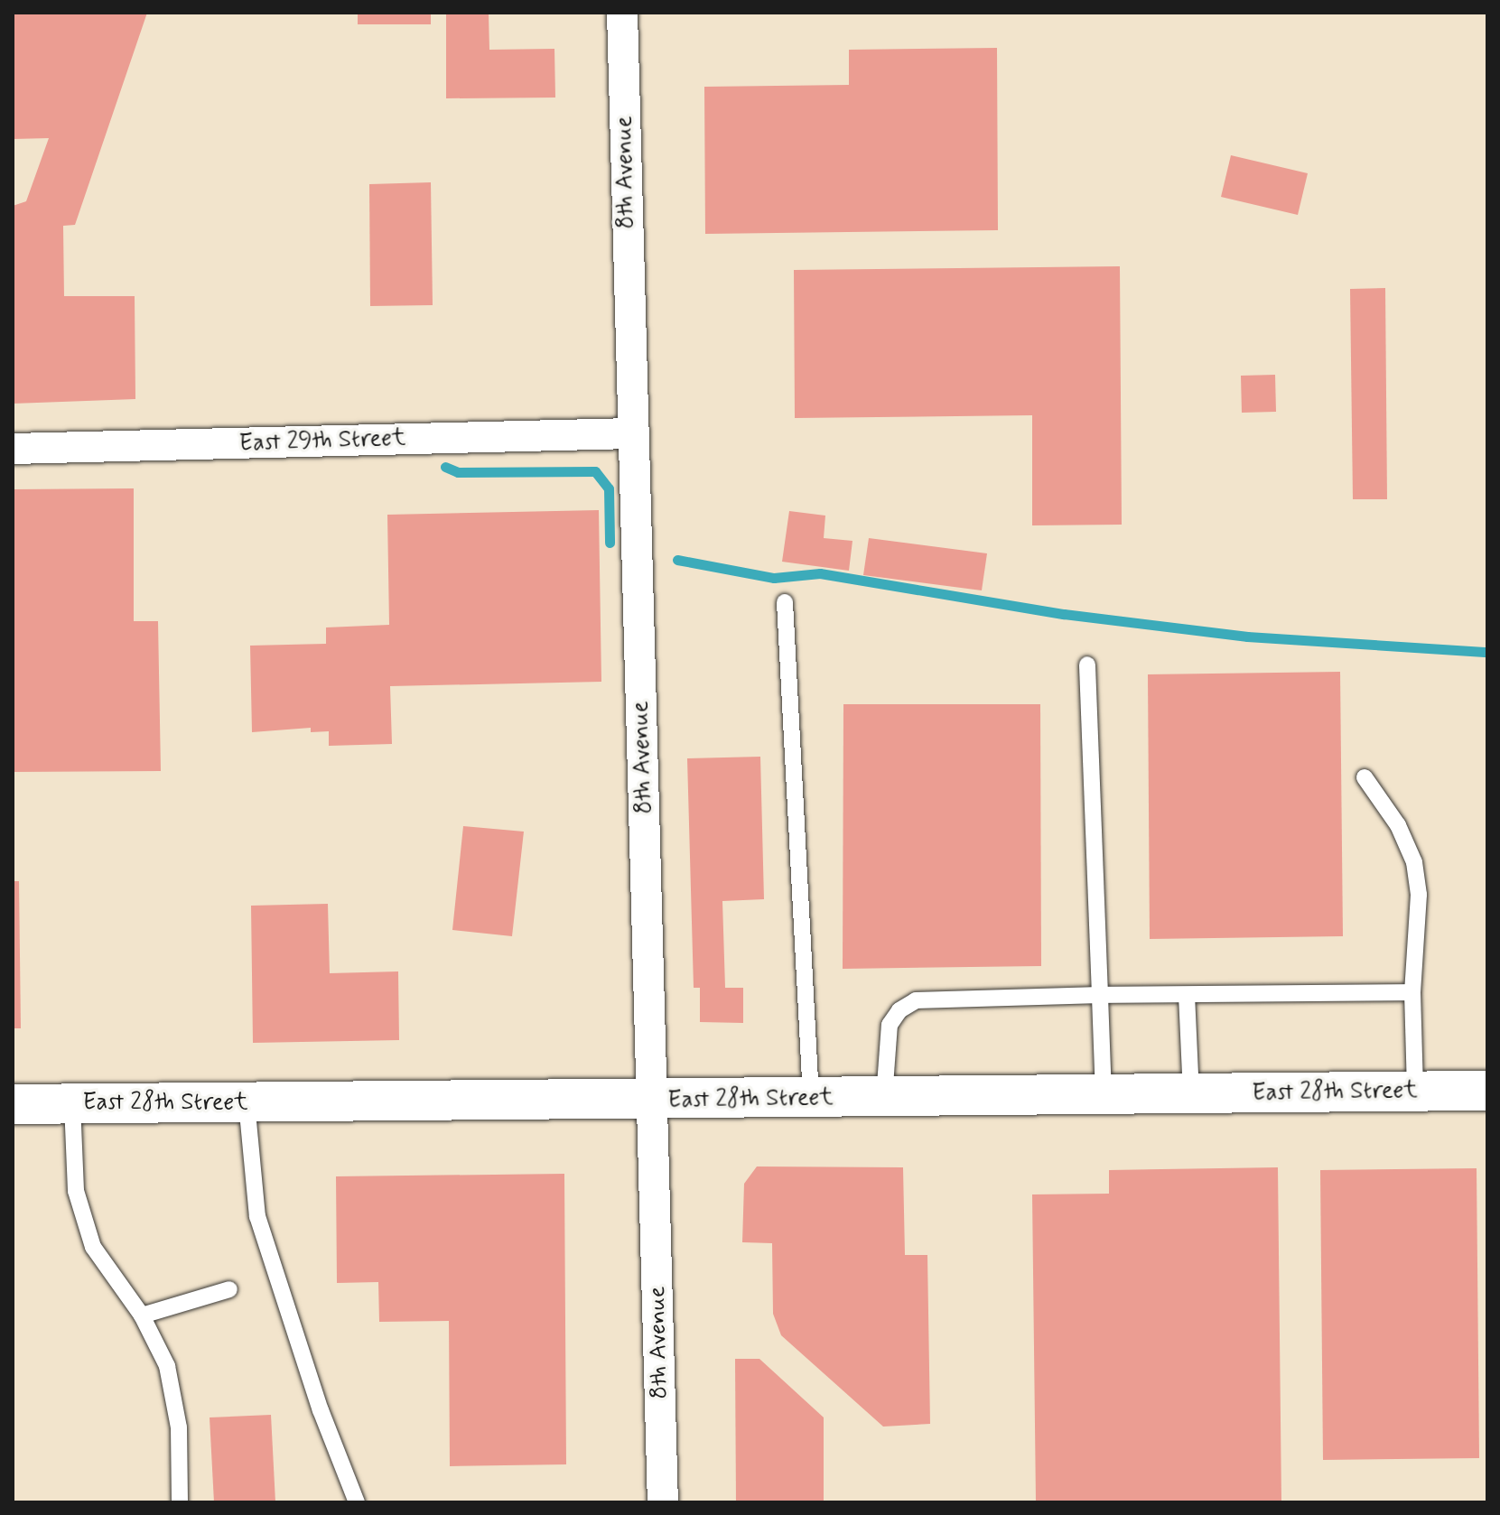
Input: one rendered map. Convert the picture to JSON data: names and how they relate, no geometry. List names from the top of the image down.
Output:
{
  "streets": {
    "street": ["8th Avenue", "East 29th Street", "East 28th Street"]
  },
  "crossings": [
    ["8th Avenue", "East 29th Street"],
    ["8th Avenue", "East 28th Street"]
  ]
}
